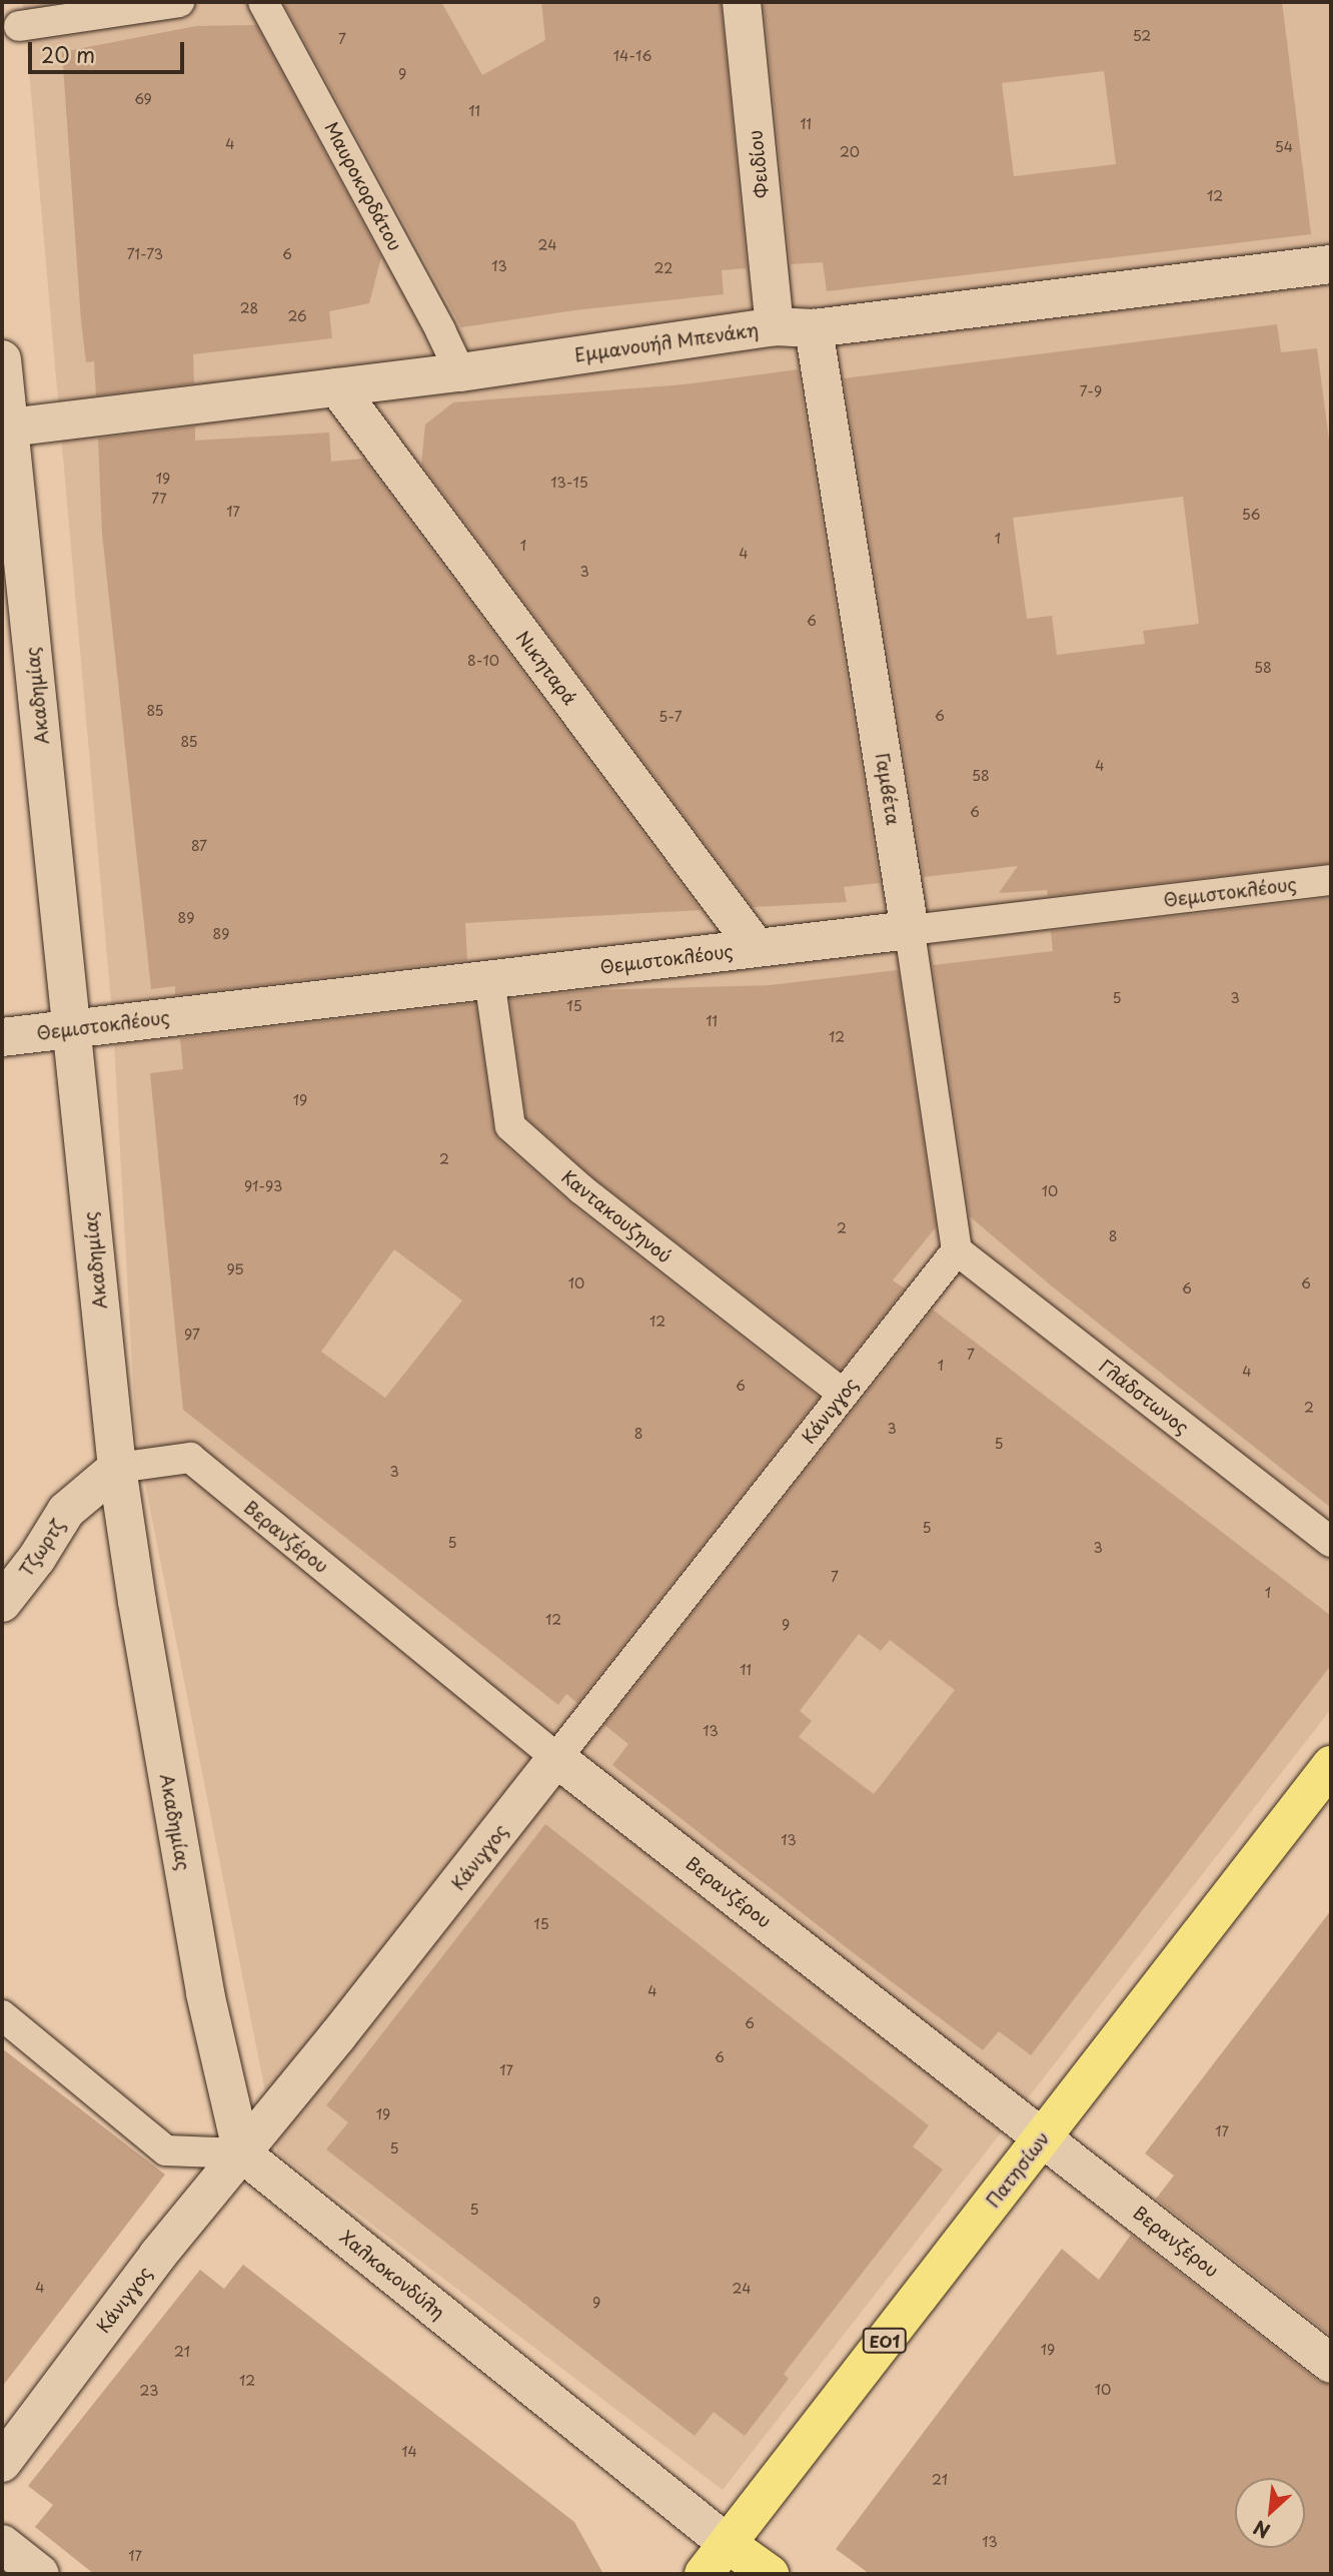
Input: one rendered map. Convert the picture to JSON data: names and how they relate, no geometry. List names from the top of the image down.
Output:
{
  "streets": {
    "main road": ["Πατησίων", "Χαλκοκονδύλη", "ΕΟ1"],
    "street": [
      "Φειδίου",
      "Μαυροκορδάτου",
      "Εμμανουήλ Μπενάκη",
      "Νικηταρά",
      "Ακαδημίας",
      "Γαμβέτα",
      "Θεμιστοκλέους",
      "Καντακουζηνού",
      "Γλάδστωνος",
      "Κάνιγγος",
      "Βερανζέρου",
      "Τζωρτζ"
    ]
  },
  "crossings": [
    ["Φειδίου", "Εμμανουήλ Μπενάκη"],
    ["Μαυροκορδάτου", "Εμμανουήλ Μπενάκη"],
    ["Εμμανουήλ Μπενάκη", "Νικηταρά"],
    ["Εμμανουήλ Μπενάκη", "Ακαδημίας"],
    ["Εμμανουήλ Μπενάκη", "Γαμβέτα"],
    ["Νικηταρά", "Θεμιστοκλέους"],
    ["Ακαδημίας", "Θεμιστοκλέους"],
    ["Ακαδημίας", "Κάνιγγος"],
    ["Ακαδημίας", "Βερανζέρου"],
    ["Ακαδημίας", "Τζωρτζ"],
    ["Ακαδημίας", "Χαλκοκονδύλη"],
    ["Γαμβέτα", "Θεμιστοκλέους"],
    ["Γαμβέτα", "Γλάδστωνος"],
    ["Γαμβέτα", "Κάνιγγος"],
    ["Θεμιστοκλέους", "Καντακουζηνού"],
    ["Καντακουζηνού", "Κάνιγγος"],
    ["Γλάδστωνος", "Κάνιγγος"],
    ["Κάνιγγος", "Βερανζέρου"],
    ["Κάνιγγος", "Χαλκοκονδύλη"],
    ["Βερανζέρου", "Τζωρτζ"],
    ["Βερανζέρου", "Πατησίων"],
    ["Πατησίων", "Χαλκοκονδύλη"]
  ],
  "house_numbers": [
    "52",
    "7",
    "14-16",
    "9",
    "69",
    "11",
    "11",
    "4",
    "54",
    "20",
    "12",
    "24",
    "71-73",
    "6",
    "13",
    "22",
    "28",
    "26",
    "7-9",
    "19",
    "13-15",
    "77",
    "17",
    "56",
    "1",
    "1",
    "4",
    "3",
    "6",
    "8-10",
    "58",
    "85",
    "6",
    "5-7",
    "85",
    "4",
    "58",
    "6",
    "87",
    "89",
    "89",
    "5",
    "3",
    "15",
    "11",
    "12",
    "19",
    "2",
    "91-93",
    "10",
    "2",
    "8",
    "95",
    "10",
    "6",
    "6",
    "12",
    "97",
    "7",
    "1",
    "4",
    "6",
    "2",
    "3",
    "8",
    "5",
    "3",
    "5",
    "5",
    "3",
    "7",
    "1",
    "12",
    "9",
    "11",
    "13",
    "13",
    "15",
    "4",
    "6",
    "6",
    "17",
    "19",
    "17",
    "5",
    "5",
    "4",
    "24",
    "9",
    "19",
    "21",
    "12",
    "10",
    "23",
    "14",
    "21",
    "13",
    "17"
  ],
  "scale_bar": "20 m",
  "north": "bottom left"
}
